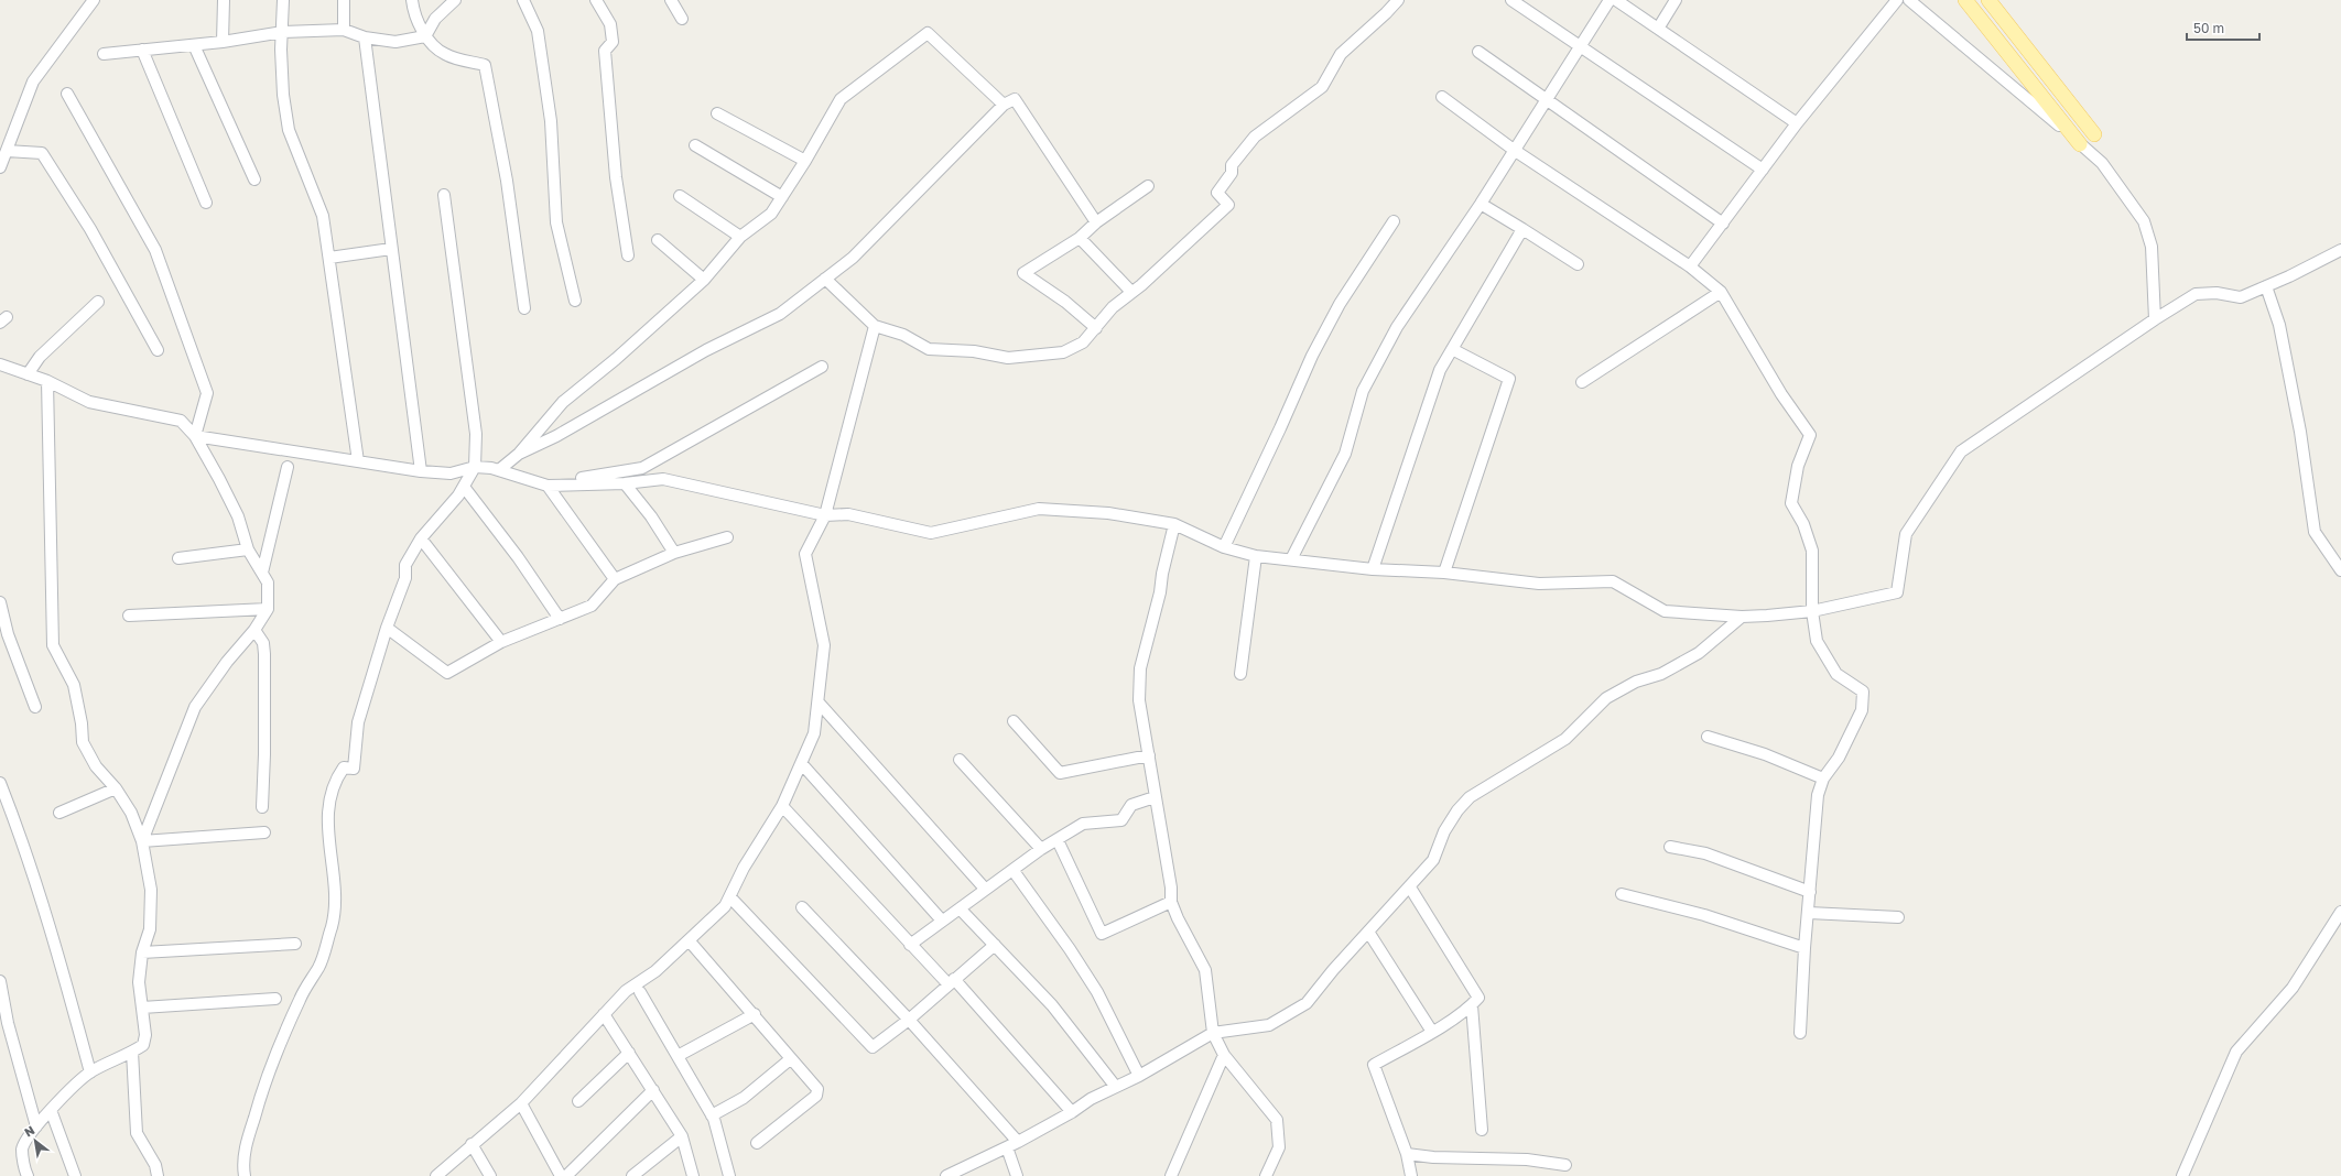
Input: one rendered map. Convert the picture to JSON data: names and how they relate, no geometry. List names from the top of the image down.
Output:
{
  "scale_bar": "50 m",
  "north": "top left"
}
